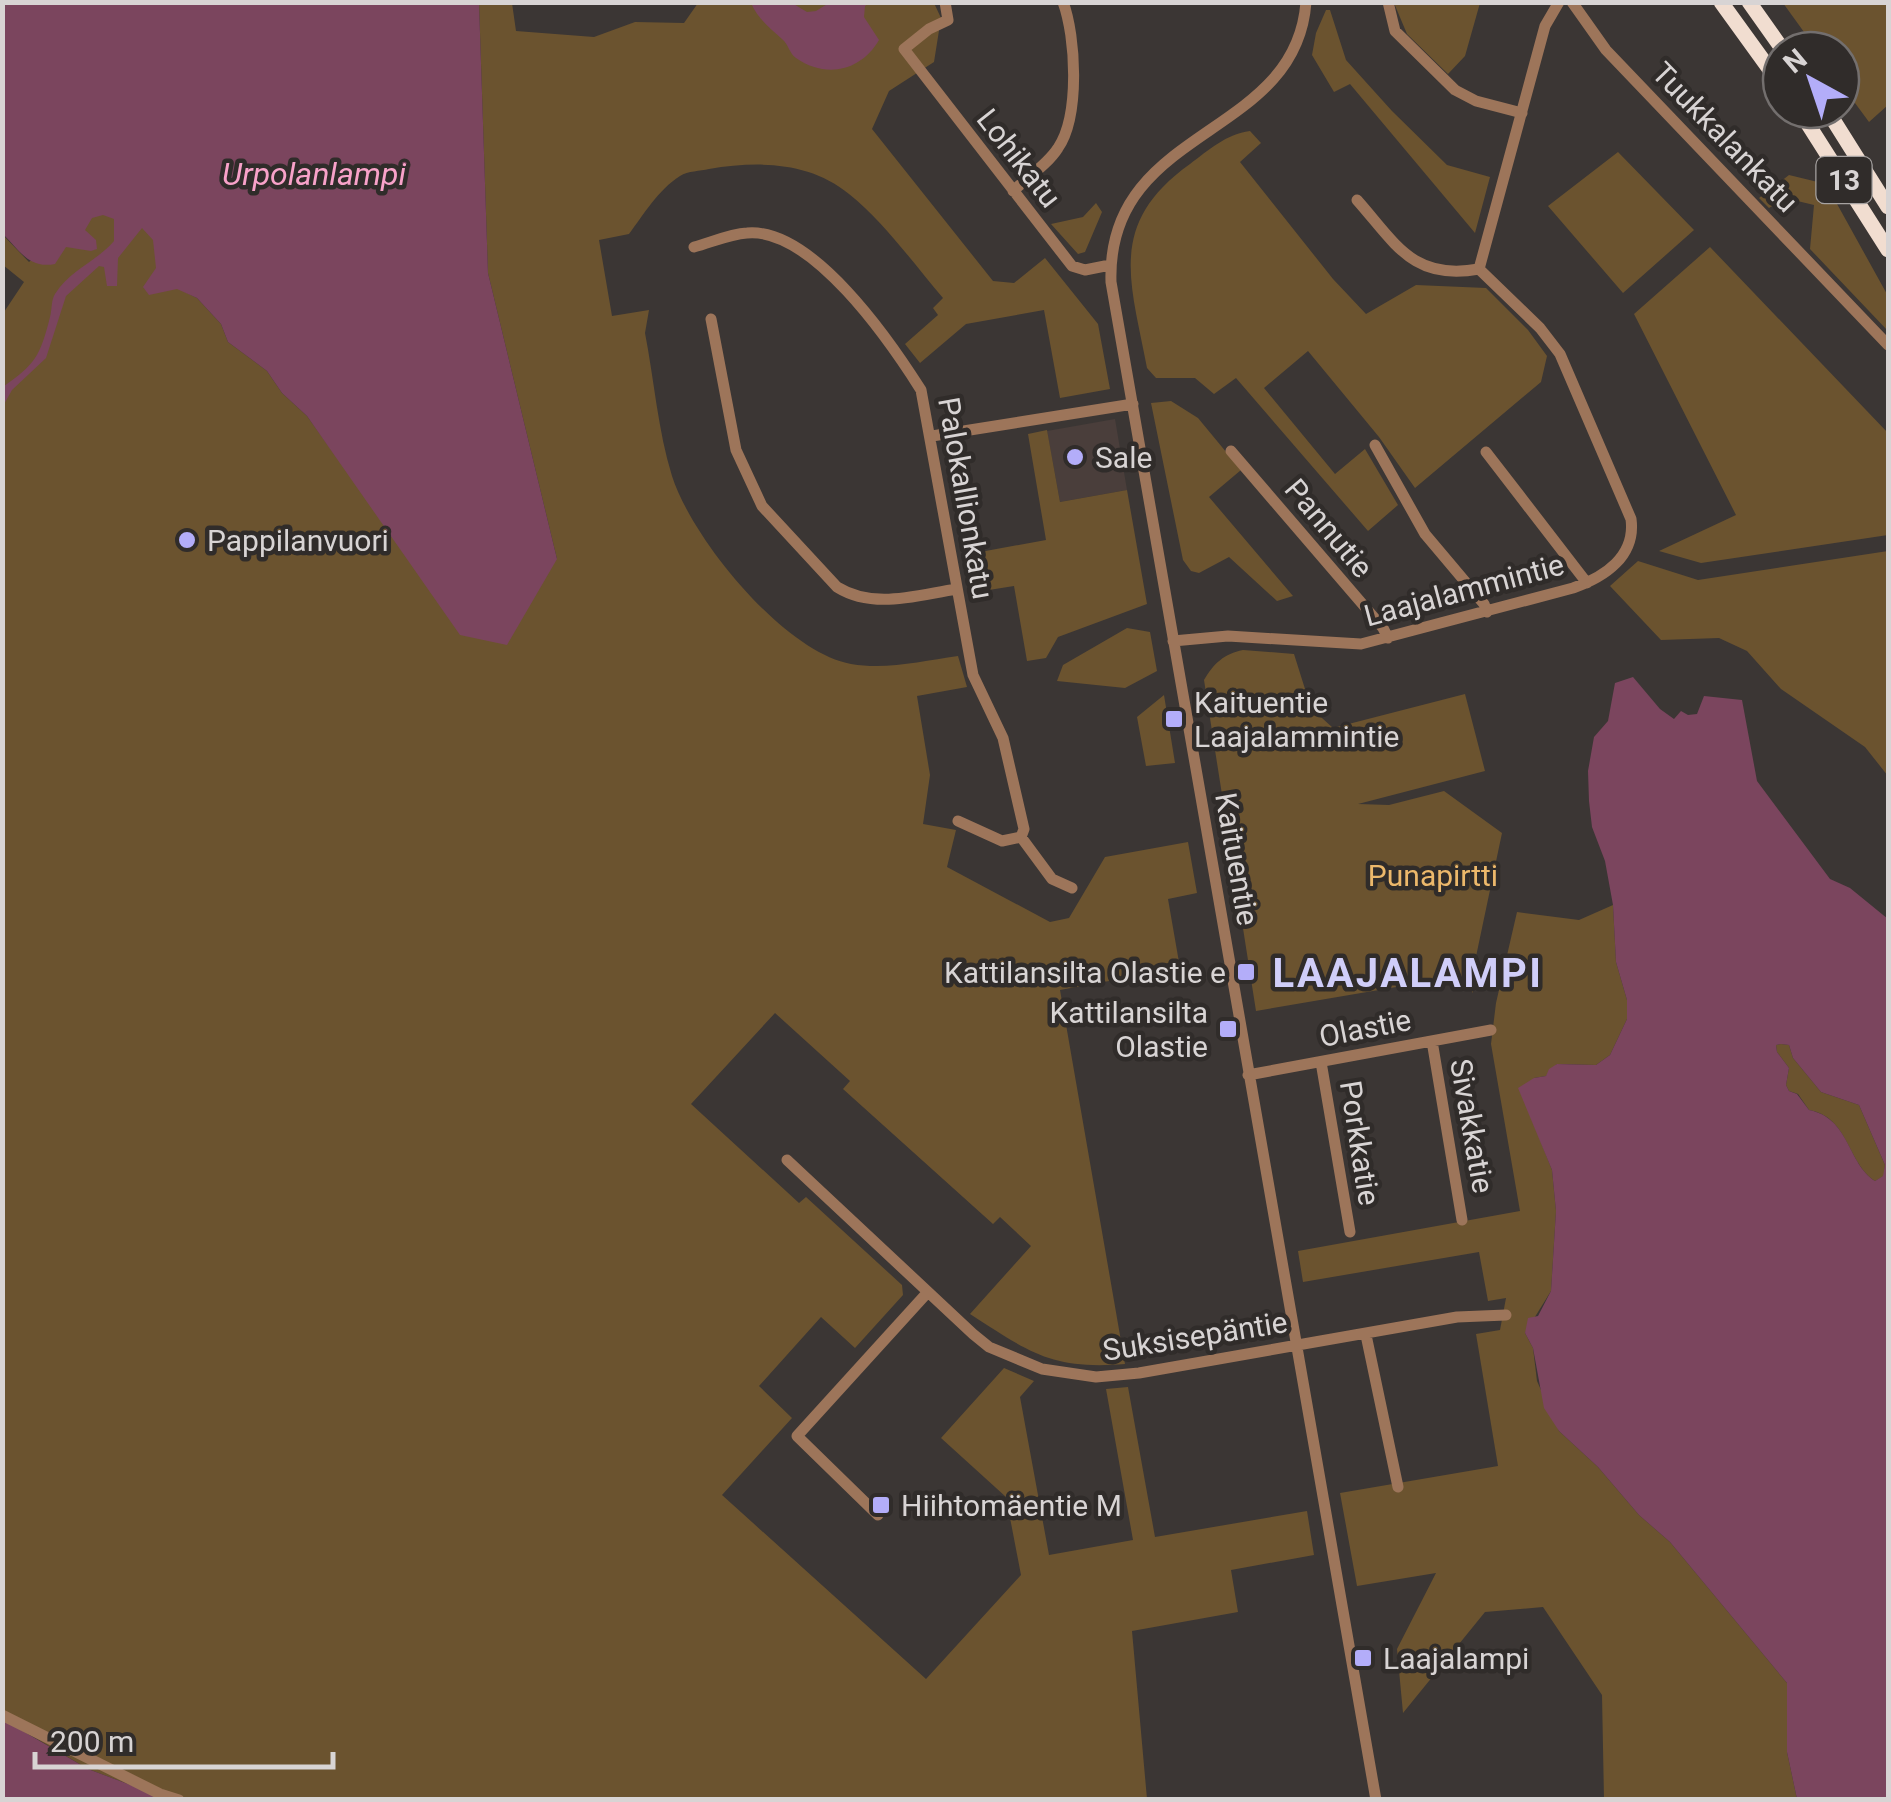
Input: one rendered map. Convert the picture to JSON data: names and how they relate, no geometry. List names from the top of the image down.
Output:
{
  "streets": {
    "highway": ["13"],
    "street": [
      "Tuukkalankatu",
      "Lohikatu",
      "Palokallionkatu",
      "Pannutie",
      "Laajalammintie",
      "Kaituentie",
      "Olastie",
      "Sivakkatie",
      "Porkkatie",
      "Suksisepäntie"
    ]
  },
  "crossings": [
    ["Lohikatu", "Kaituentie"],
    ["Pannutie", "Laajalammintie"],
    ["Laajalammintie", "Kaituentie"],
    ["Kaituentie", "Olastie"],
    ["Kaituentie", "Suksisepäntie"],
    ["Olastie", "Sivakkatie"],
    ["Olastie", "Porkkatie"]
  ],
  "districts": ["LAAJALAMPI"],
  "water": ["Urpolanlampi"],
  "parks": ["Punapirtti"],
  "places": {
    "other": ["Sale", "Pappilanvuori"],
    "transit": [
      "Kaituentie Laajalammintie",
      "Kattilansilta Olastie e",
      "Kattilansilta Olastie",
      "Hiihtomäentie M",
      "Laajalampi"
    ]
  },
  "scale_bar": "200 m",
  "north": "top left"
}
